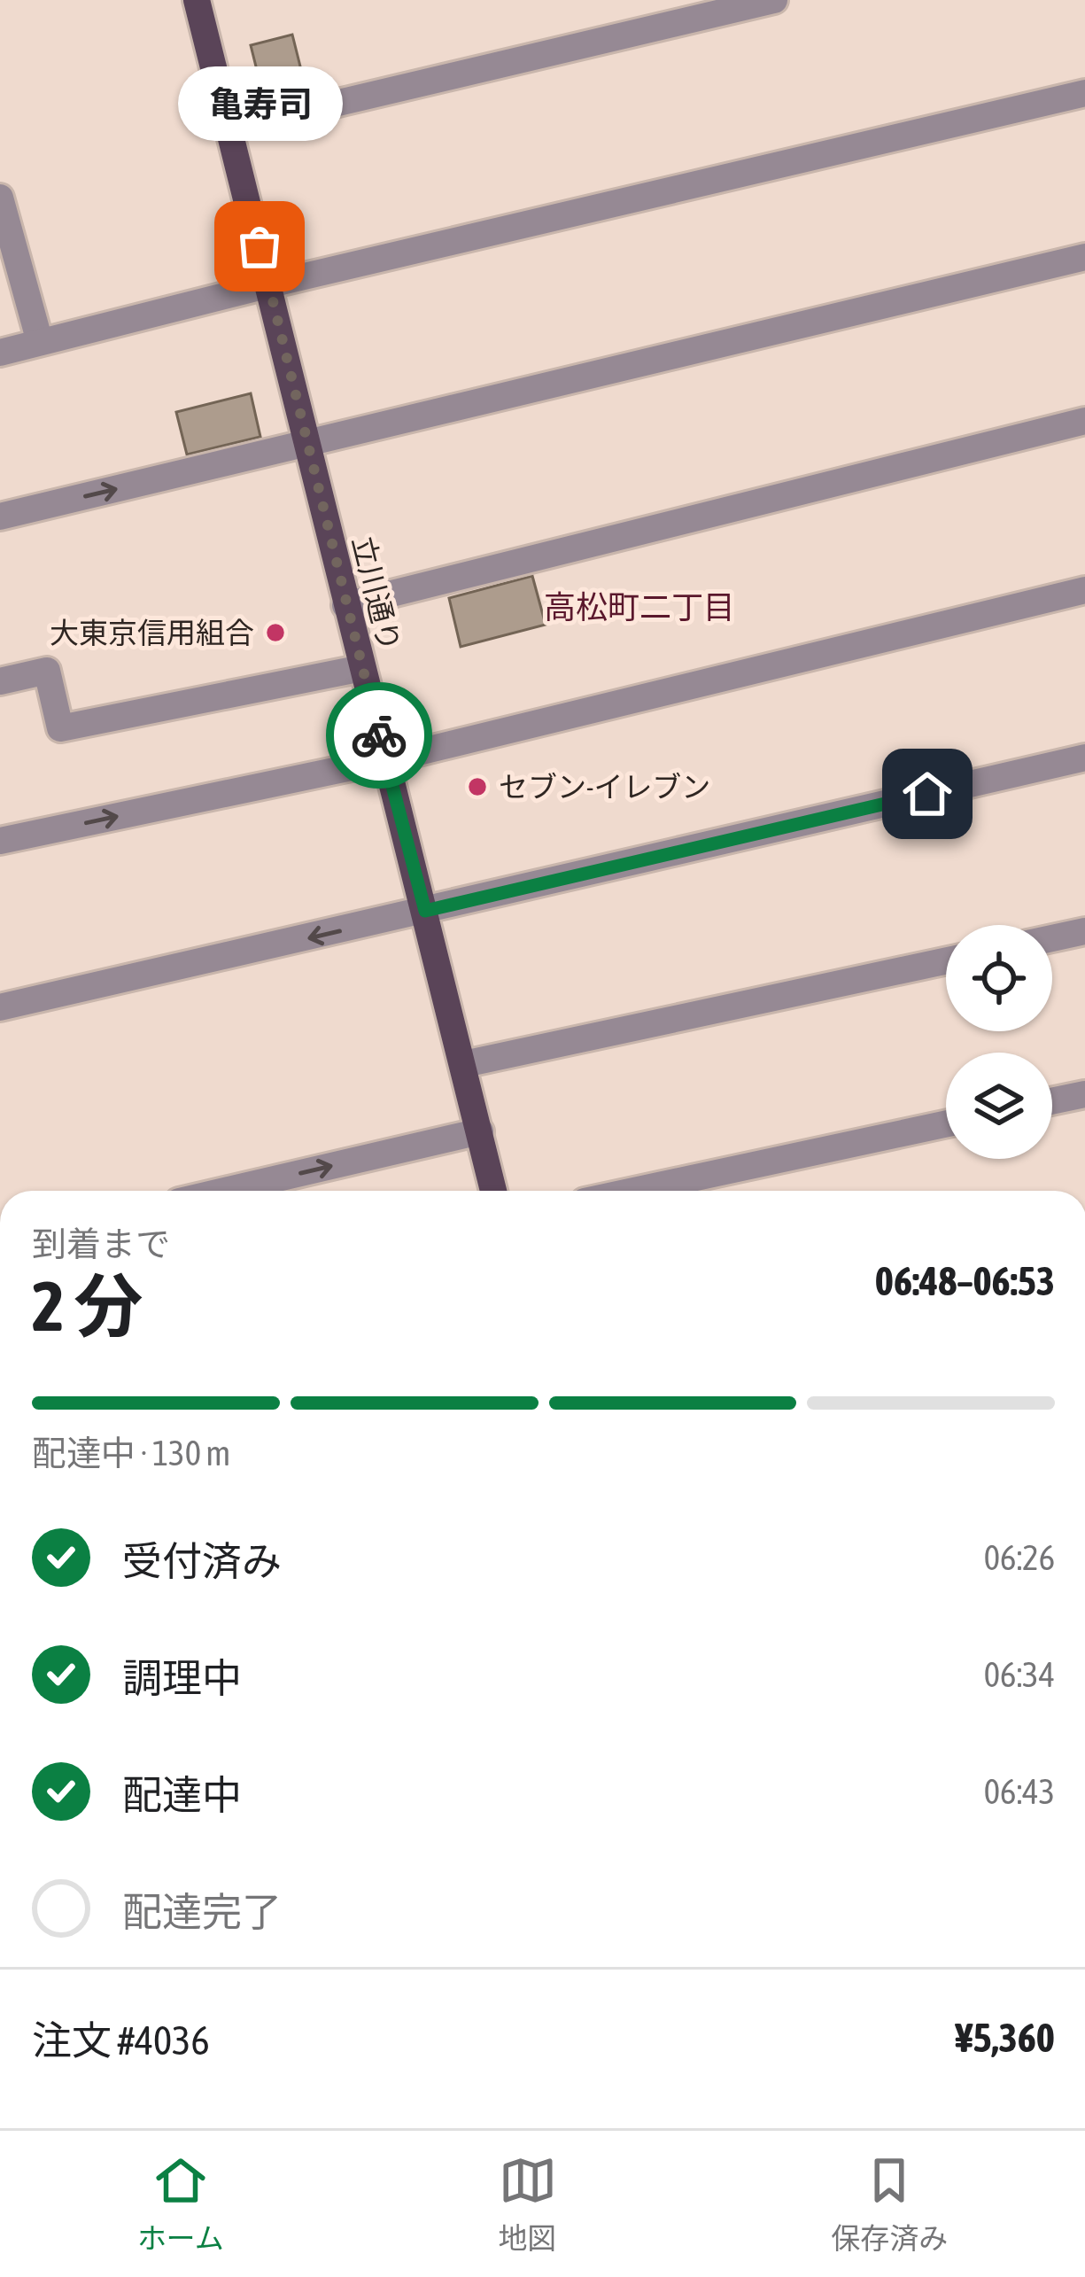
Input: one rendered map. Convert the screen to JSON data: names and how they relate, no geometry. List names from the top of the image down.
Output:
{
  "streets": {
    "main road": ["立川通り"]
  },
  "districts": ["高松町二丁目"],
  "places": ["亀寿司", "大東京信用組合", "セブン-イレブン"],
  "page": {
    "bubble": "亀寿司",
    "heading": ["2 分", "到着まで", "06:48–06:53"],
    "panel": ["注文 #4036", "¥5,360"],
    "bar": "配達中 · 130 m",
    "list": [
      ["受付済み", "06:26"],
      ["調理中", "06:34"],
      ["配達中", "06:43"],
      "配達完了"
    ],
    "tabs": ["ホーム", "地図", "保存済み"]
  }
}
